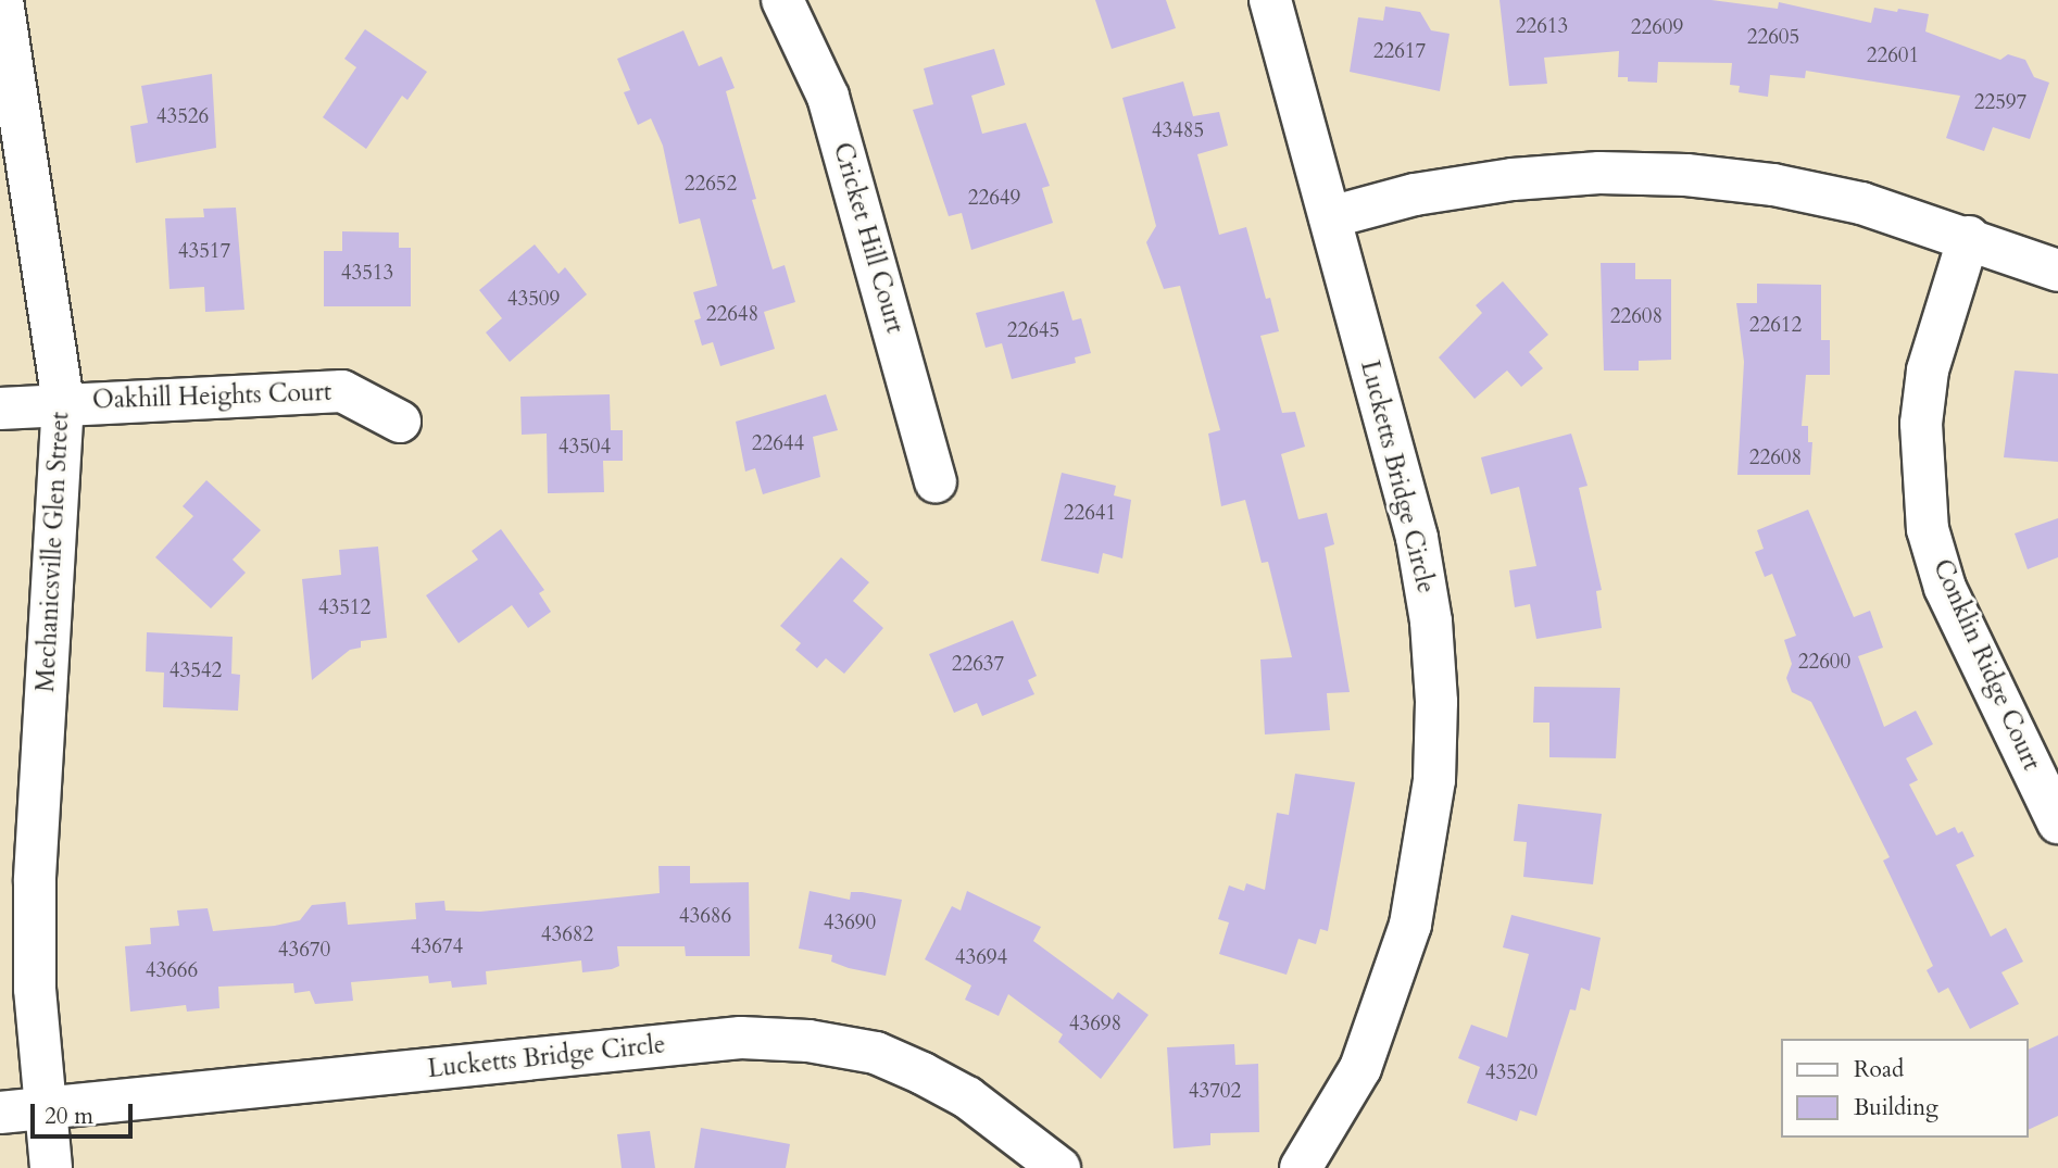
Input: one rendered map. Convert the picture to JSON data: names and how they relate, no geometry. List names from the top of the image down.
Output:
{
  "streets": {
    "street": [
      "Cricket Hill Court",
      "Oakhill Heights Court",
      "Lucketts Bridge Circle",
      "Mechanicsville Glen Street",
      "Conklin Ridge Court"
    ]
  },
  "crossings": [
    ["Oakhill Heights Court", "Mechanicsville Glen Street"],
    ["Lucketts Bridge Circle", "Mechanicsville Glen Street"]
  ],
  "house_numbers": [
    "22613",
    "22609",
    "22605",
    "22617",
    "22601",
    "22597",
    "43526",
    "43485",
    "22652",
    "22649",
    "43517",
    "43513",
    "43509",
    "22648",
    "22608",
    "22612",
    "22645",
    "22644",
    "43504",
    "22608",
    "22641",
    "43512",
    "22600",
    "22637",
    "43542",
    "43686",
    "43690",
    "43682",
    "43674",
    "43670",
    "43694",
    "43666",
    "43698",
    "43520",
    "43702"
  ],
  "legend": ["Road", "Building"],
  "scale_bar": "20 m"
}
